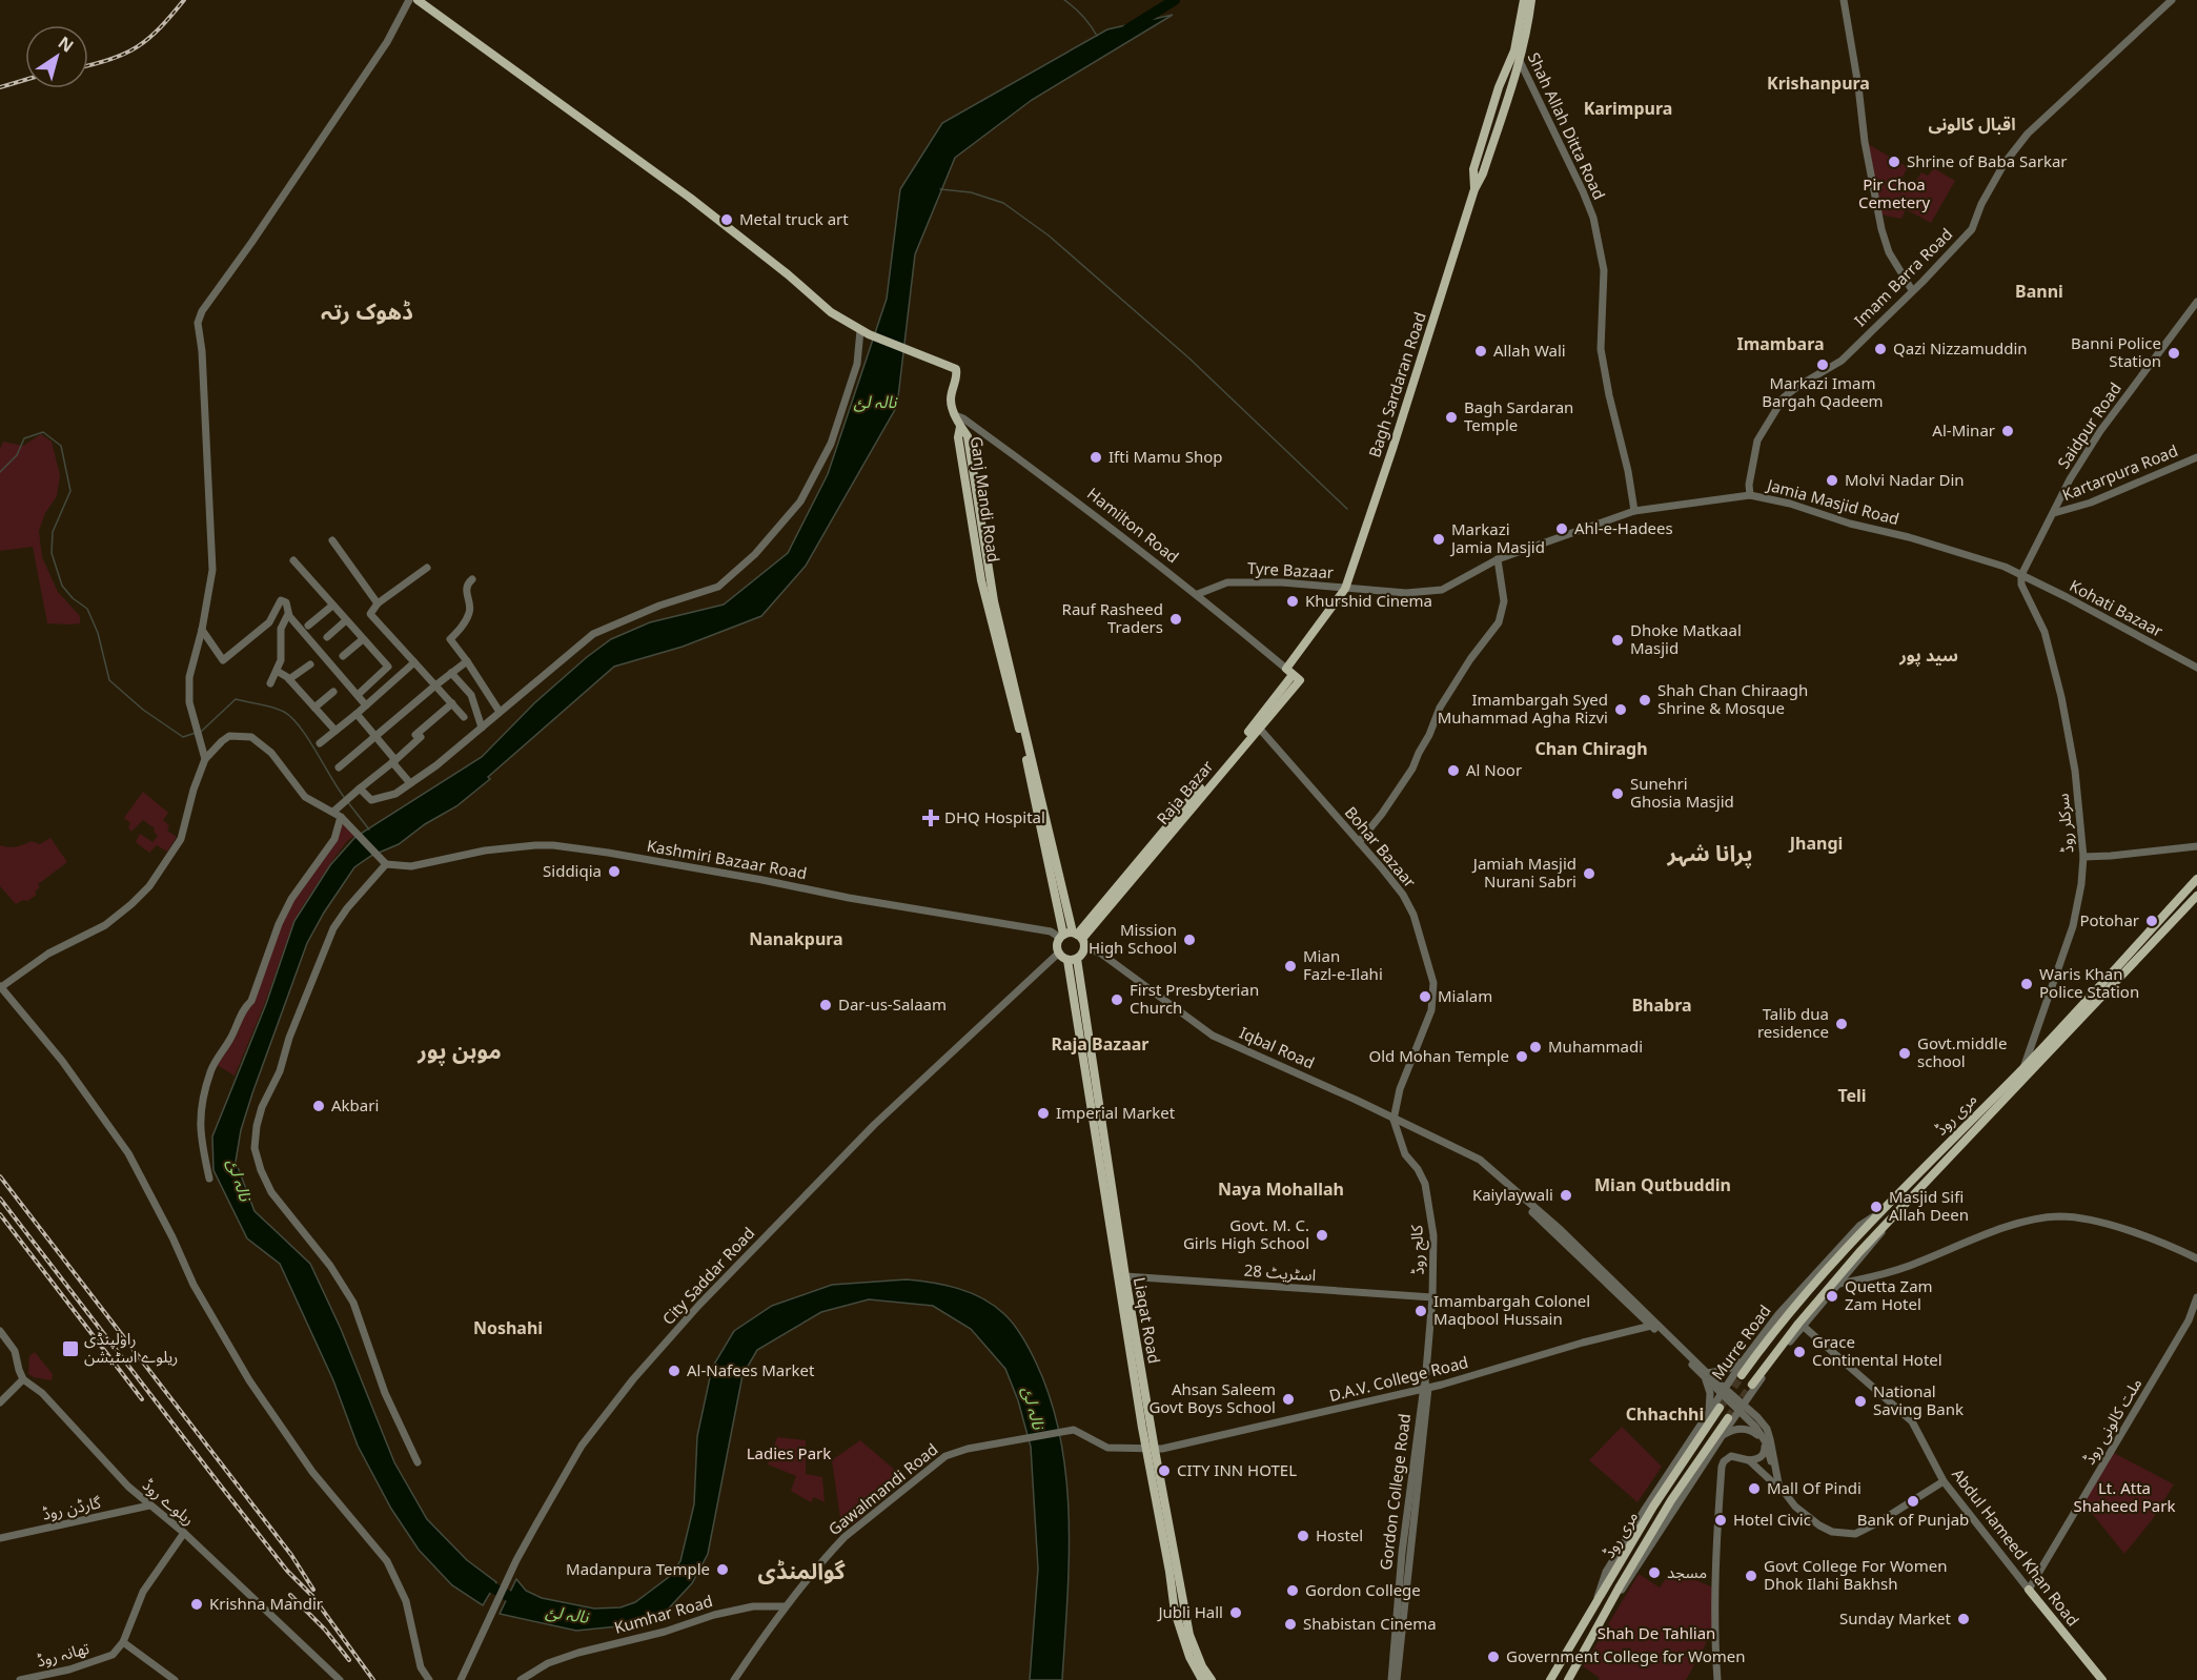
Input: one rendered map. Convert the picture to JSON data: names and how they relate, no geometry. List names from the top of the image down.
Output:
{
  "streets": {
    "main road": [
      "Bagh Sardaran Road",
      "Ganj Mandi Road",
      "مری روڈ",
      "Liaqat Road",
      "Abdul Hameed Khan Road"
    ],
    "street": [
      "Shah Allah Ditta Road",
      "Imam Barra Road",
      "Saidpur Road",
      "Kartarpura Road",
      "Jamia Masjid Road",
      "Hamilton Road",
      "Tyre Bazaar",
      "Kohati Bazaar",
      "سرکلر روڈ",
      "Bohar Bazaar",
      "Kashmiri Bazaar Road",
      "Iqbal Road",
      "کالج روڈ",
      "اسٹریٹ 28",
      "City Saddar Road",
      "Murre Road",
      "D.A.V. College Road",
      "ملت کالونی روڈ",
      "Gawalmandi Road",
      "Gordon College Road",
      "ریلوے روڈ",
      "گارڈن روڈ",
      "Kumhar Road",
      "تھانہ روڈ"
    ]
  },
  "crossings": [
    ["Shah Allah Ditta Road", "Bagh Sardaran Road"],
    ["Shah Allah Ditta Road", "Jamia Masjid Road"],
    ["Imam Barra Road", "Jamia Masjid Road"],
    ["Bagh Sardaran Road", "Ganj Mandi Road"],
    ["Bagh Sardaran Road", "Jamia Masjid Road"],
    ["Bagh Sardaran Road", "Hamilton Road"],
    ["Bagh Sardaran Road", "Tyre Bazaar"],
    ["Bagh Sardaran Road", "Bohar Bazaar"],
    ["Bagh Sardaran Road", "Kashmiri Bazaar Road"],
    ["Bagh Sardaran Road", "Iqbal Road"],
    ["Bagh Sardaran Road", "Liaqat Road"],
    ["Saidpur Road", "Kartarpura Road"],
    ["Saidpur Road", "Jamia Masjid Road"],
    ["Saidpur Road", "Kohati Bazaar"],
    ["Saidpur Road", "سرکلر روڈ"],
    ["Ganj Mandi Road", "Hamilton Road"],
    ["Ganj Mandi Road", "Kashmiri Bazaar Road"],
    ["Ganj Mandi Road", "Iqbal Road"],
    ["Jamia Masjid Road", "Tyre Bazaar"],
    ["Jamia Masjid Road", "Kohati Bazaar"],
    ["Jamia Masjid Road", "سرکلر روڈ"],
    ["Hamilton Road", "Tyre Bazaar"],
    ["Kohati Bazaar", "سرکلر روڈ"],
    ["سرکلر روڈ", "مری روڈ"],
    ["Bohar Bazaar", "Iqbal Road"],
    ["Bohar Bazaar", "کالج روڈ"],
    ["Kashmiri Bazaar Road", "Iqbal Road"],
    ["Iqbal Road", "کالج روڈ"],
    ["Iqbal Road", "Murre Road"],
    ["Iqbal Road", "D.A.V. College Road"],
    ["مری روڈ", "Murre Road"],
    ["کالج روڈ", "اسٹریٹ 28"],
    ["کالج روڈ", "D.A.V. College Road"],
    ["کالج روڈ", "Gordon College Road"],
    ["اسٹریٹ 28", "Liaqat Road"],
    ["Liaqat Road", "D.A.V. College Road"],
    ["Liaqat Road", "Gawalmandi Road"],
    ["D.A.V. College Road", "Gawalmandi Road"],
    ["D.A.V. College Road", "Gordon College Road"],
    ["ملت کالونی روڈ", "Abdul Hameed Khan Road"],
    ["Gawalmandi Road", "Kumhar Road"],
    ["ریلوے روڈ", "گارڈن روڈ"]
  ],
  "districts": [
    "Krishanpura",
    "Karimpura",
    "اقبال کالونی",
    "Banni",
    "ڈھوک رتہ",
    "Imambara",
    "سید پور",
    "Chan Chiragh",
    "Jhangi",
    "پرانا شہر",
    "Nanakpura",
    "Bhabra",
    "Raja Bazaar",
    "موہن پور",
    "Teli",
    "Mian Qutbuddin",
    "Naya Mohallah",
    "Noshahi",
    "Chhachhi",
    "گوالمنڈی"
  ],
  "water": ["نالہ لئ"],
  "parks": [
    "Pir Choa Cemetery",
    "Ladies Park",
    "Lt. Atta Shaheed Park",
    "Shah De Tahlian"
  ],
  "places": {
    "other": [
      "Shrine of Baba Sarkar",
      "Metal truck art",
      "Qazi Nizzamuddin",
      "Allah Wali",
      "Banni Police Station",
      "Markazi Imam Bargah Qadeem",
      "Bagh Sardaran Temple",
      "Al-Minar",
      "Ifti Mamu Shop",
      "Molvi Nadar Din",
      "Ahl-e-Hadees",
      "Markazi Jamia Masjid",
      "Khurshid Cinema",
      "Rauf Rasheed Traders",
      "Dhoke Matkaal Masjid",
      "Shah Chan Chiraagh Shrine & Mosque",
      "Imambargah Syed Muhammad Agha Rizvi",
      "Al Noor",
      "Sunehri Ghosia Masjid",
      "Siddiqia",
      "Jamiah Masjid Nurani Sabri",
      "Potohar",
      "Mission High School",
      "Mian Fazl-e-Ilahi",
      "Waris Khan Police Station",
      "Mialam",
      "First Presbyterian Church",
      "Dar-us-Salaam",
      "Talib dua residence",
      "Muhammadi",
      "Govt.middle school",
      "Old Mohan Temple",
      "Akbari",
      "Imperial Market",
      "Kaiylaywali",
      "Masjid Sifi Allah Deen",
      "Govt. M. C. Girls High School",
      "Quetta Zam Zam Hotel",
      "Imambargah Colonel Maqbool Hussain",
      "Grace Continental Hotel",
      "Al-Nafees Market",
      "Ahsan Saleem Govt Boys School",
      "National Saving Bank",
      "CITY INN HOTEL",
      "Mall Of Pindi",
      "Bank of Punjab",
      "Hotel Civic",
      "Hostel",
      "Madanpura Temple",
      "مسجد",
      "Govt College For Women Dhok Ilahi Bakhsh",
      "Gordon College",
      "Krishna Mandir",
      "Jubli Hall",
      "Sunday Market",
      "Shabistan Cinema",
      "Government College for Women"
    ],
    "health": ["DHQ Hospital"],
    "transit": ["راولپنڈی ریلوے اسٹیشن"]
  },
  "north": "top right"
}
